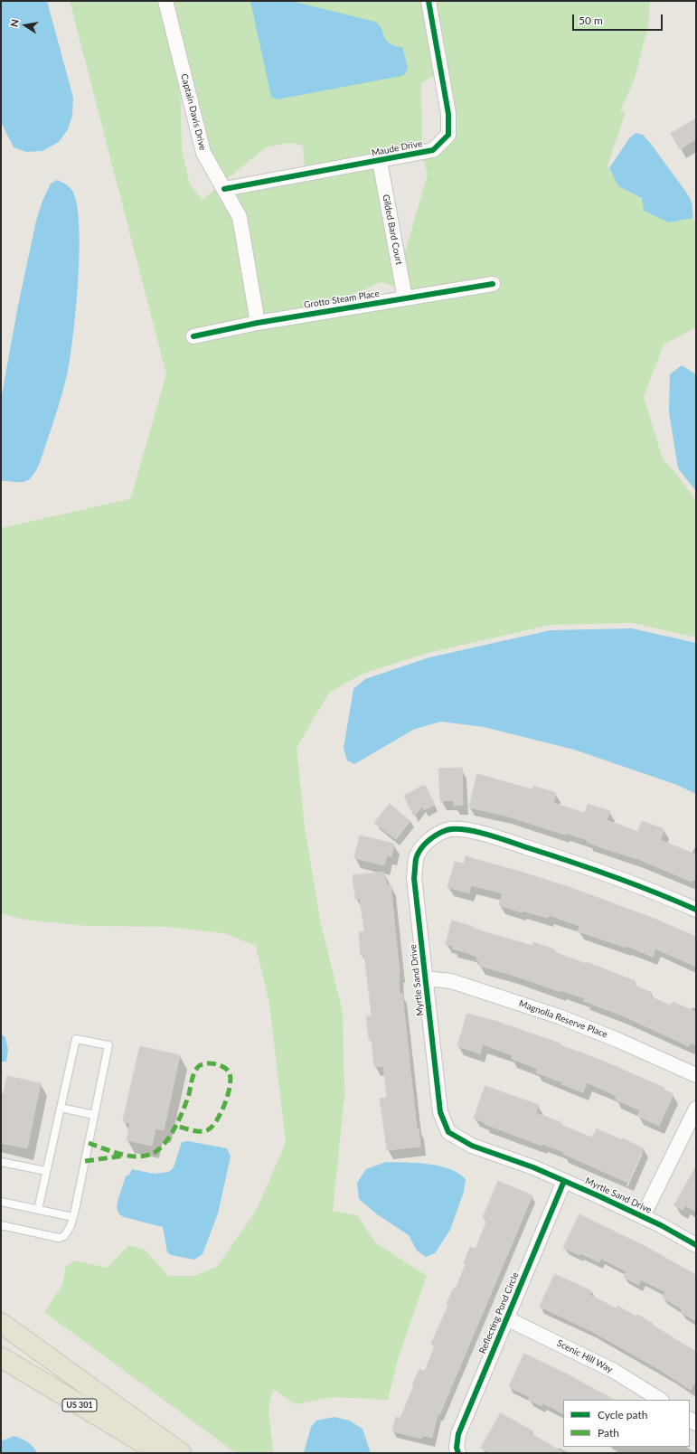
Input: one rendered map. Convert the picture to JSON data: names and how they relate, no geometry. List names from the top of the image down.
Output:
{
  "streets": {
    "main road": ["US 301"],
    "street": [
      "Captain Davis Drive",
      "Maude Drive",
      "Gilded Bard Court",
      "Grotto Steam Place",
      "Myrtle Sand Drive",
      "Magnolia Reserve Place",
      "Reflecting Pond Circle",
      "Scenic Hill Way"
    ]
  },
  "crossings": [
    ["Captain Davis Drive", "Maude Drive"],
    ["Captain Davis Drive", "Grotto Steam Place"],
    ["Maude Drive", "Gilded Bard Court"],
    ["Gilded Bard Court", "Grotto Steam Place"],
    ["Myrtle Sand Drive", "Magnolia Reserve Place"],
    ["Myrtle Sand Drive", "Reflecting Pond Circle"],
    ["Reflecting Pond Circle", "Scenic Hill Way"]
  ],
  "legend": ["Cycle path", "Path"],
  "scale_bar": "50 m",
  "north": "left"
}
